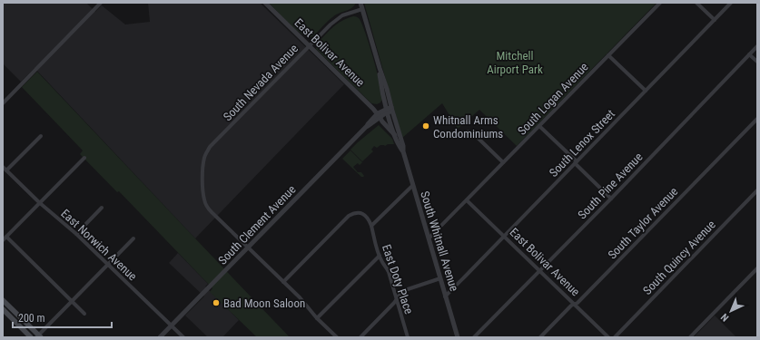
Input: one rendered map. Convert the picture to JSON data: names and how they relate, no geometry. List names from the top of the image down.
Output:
{
  "streets": {
    "street": [
      "East Bolivar Avenue",
      "South Nevada Avenue",
      "South Logan Avenue",
      "South Lenox Street",
      "South Pine Avenue",
      "South Taylor Avenue",
      "South Clement Avenue",
      "South Whitnall Avenue",
      "East Norwich Avenue",
      "South Quincy Avenue",
      "East Doty Place"
    ]
  },
  "crossings": [
    ["East Bolivar Avenue", "South Nevada Avenue"],
    ["East Bolivar Avenue", "South Logan Avenue"],
    ["East Bolivar Avenue", "South Lenox Street"],
    ["East Bolivar Avenue", "South Pine Avenue"],
    ["East Bolivar Avenue", "South Taylor Avenue"],
    ["East Bolivar Avenue", "South Clement Avenue"],
    ["East Bolivar Avenue", "South Whitnall Avenue"],
    ["South Nevada Avenue", "South Clement Avenue"],
    ["South Nevada Avenue", "South Whitnall Avenue"],
    ["South Logan Avenue", "South Whitnall Avenue"],
    ["South Lenox Street", "South Whitnall Avenue"],
    ["South Clement Avenue", "South Whitnall Avenue"],
    ["South Clement Avenue", "East Norwich Avenue"]
  ],
  "parks": ["Mitchell Airport Park"],
  "places": ["Whitnall Arms Condominiums", "Bad Moon Saloon"],
  "scale_bar": "200 m",
  "north": "bottom left"
}
